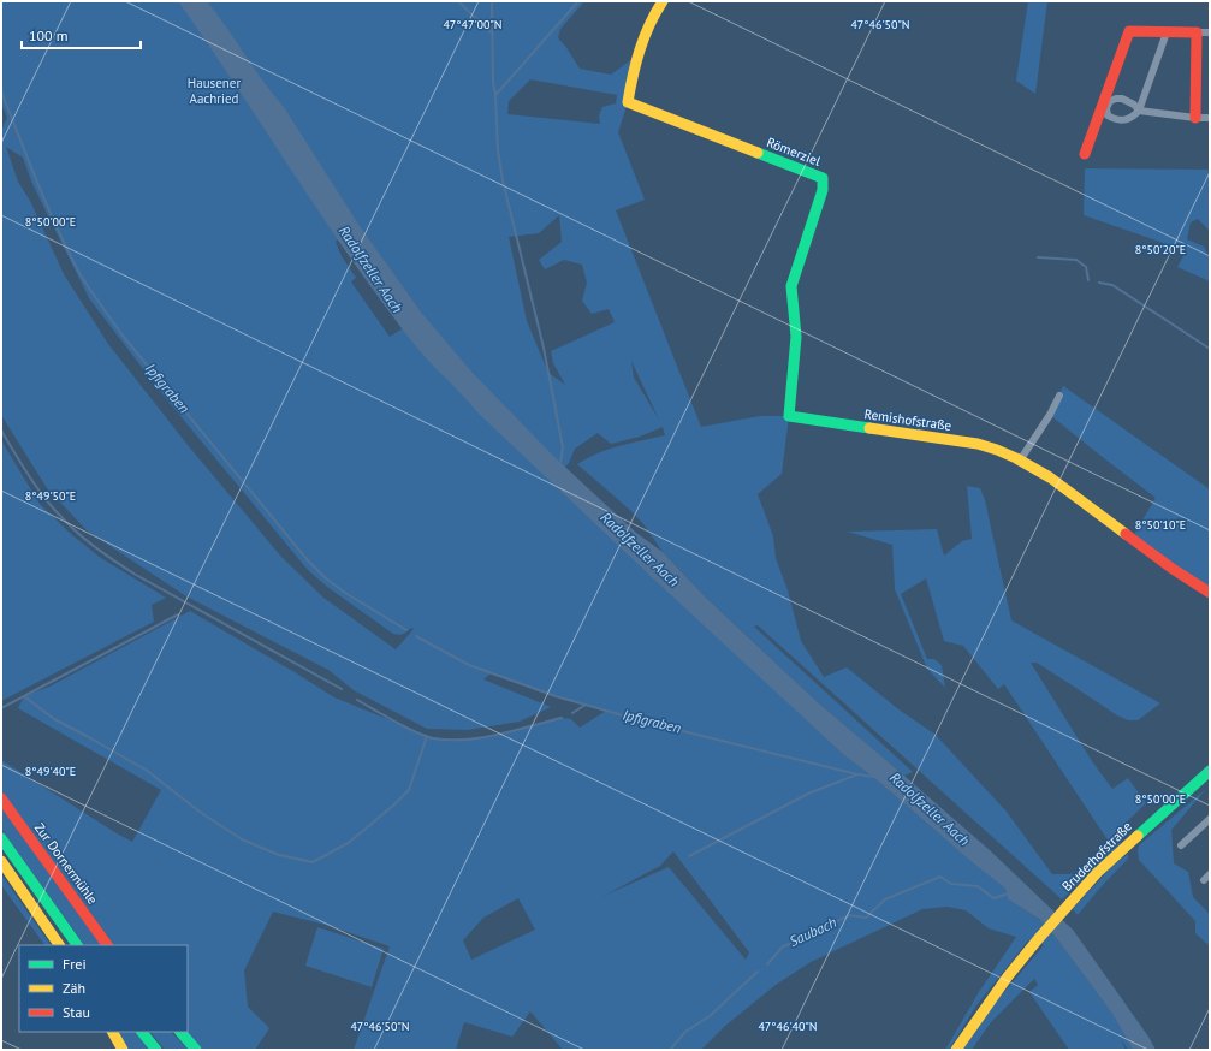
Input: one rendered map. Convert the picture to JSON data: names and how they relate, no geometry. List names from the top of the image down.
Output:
{
  "streets": {
    "street": [
      "Römerziel",
      "Remishofstraße",
      "Bruderhofstraße",
      "Zur Dornermühle"
    ]
  },
  "crossings": [
    ["Römerziel", "Remishofstraße"]
  ],
  "water": ["Radolfzeller Aach", "Ipfigraben", "Saubach"],
  "parks": ["Hausener Aachried"],
  "legend": ["Frei", "Zäh", "Stau"],
  "scale_bar": "100 m",
  "coordinates": [
    "47°47'00\"N",
    "47°46'50\"N",
    "8°50'00\"E",
    "8°50'20\"E",
    "8°49'50\"E",
    "8°50'10\"E",
    "8°49'40\"E",
    "47°46'40\"N"
  ]
}
